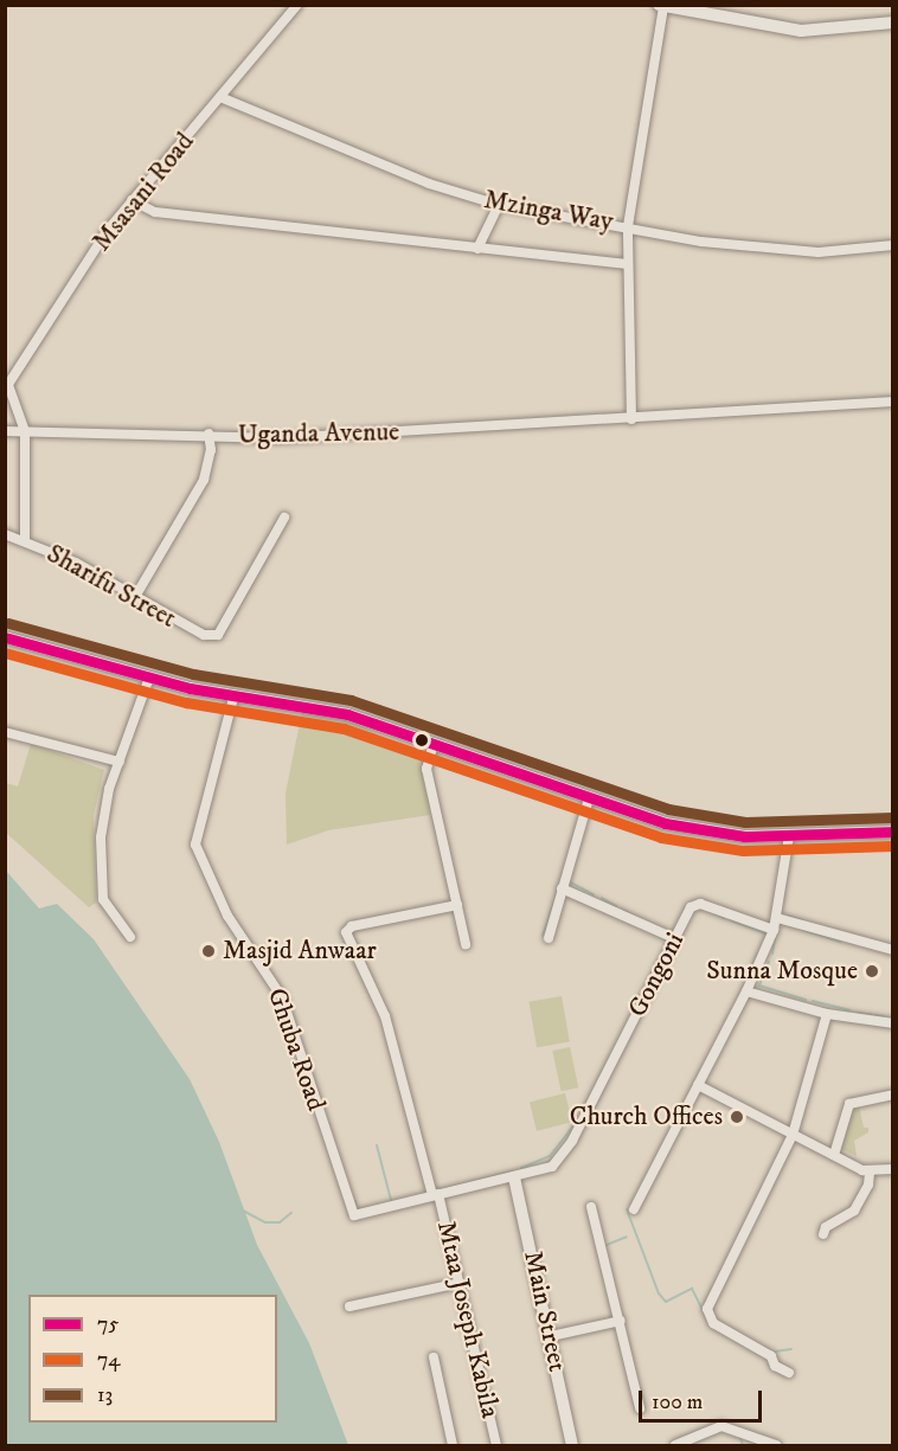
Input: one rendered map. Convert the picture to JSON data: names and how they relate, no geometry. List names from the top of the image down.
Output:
{
  "streets": {
    "street": [
      "Msasani Road",
      "Mzinga Way",
      "Uganda Avenue",
      "Sharifu Street",
      "Gongoni",
      "Ghuba Road",
      "Main Street",
      "Mtaa Joseph Kabila"
    ]
  },
  "crossings": [
    ["Msasani Road", "Mzinga Way"],
    ["Gongoni", "Ghuba Road"],
    ["Gongoni", "Main Street"],
    ["Ghuba Road", "Main Street"],
    ["Ghuba Road", "Mtaa Joseph Kabila"]
  ],
  "places": ["Masjid Anwaar", "Sunna Mosque", "Church Offices"],
  "lines": ["transit line 13", "transit line 75", "transit line 74"],
  "legend": ["75", "74", "13"],
  "scale_bar": "100 m"
}
